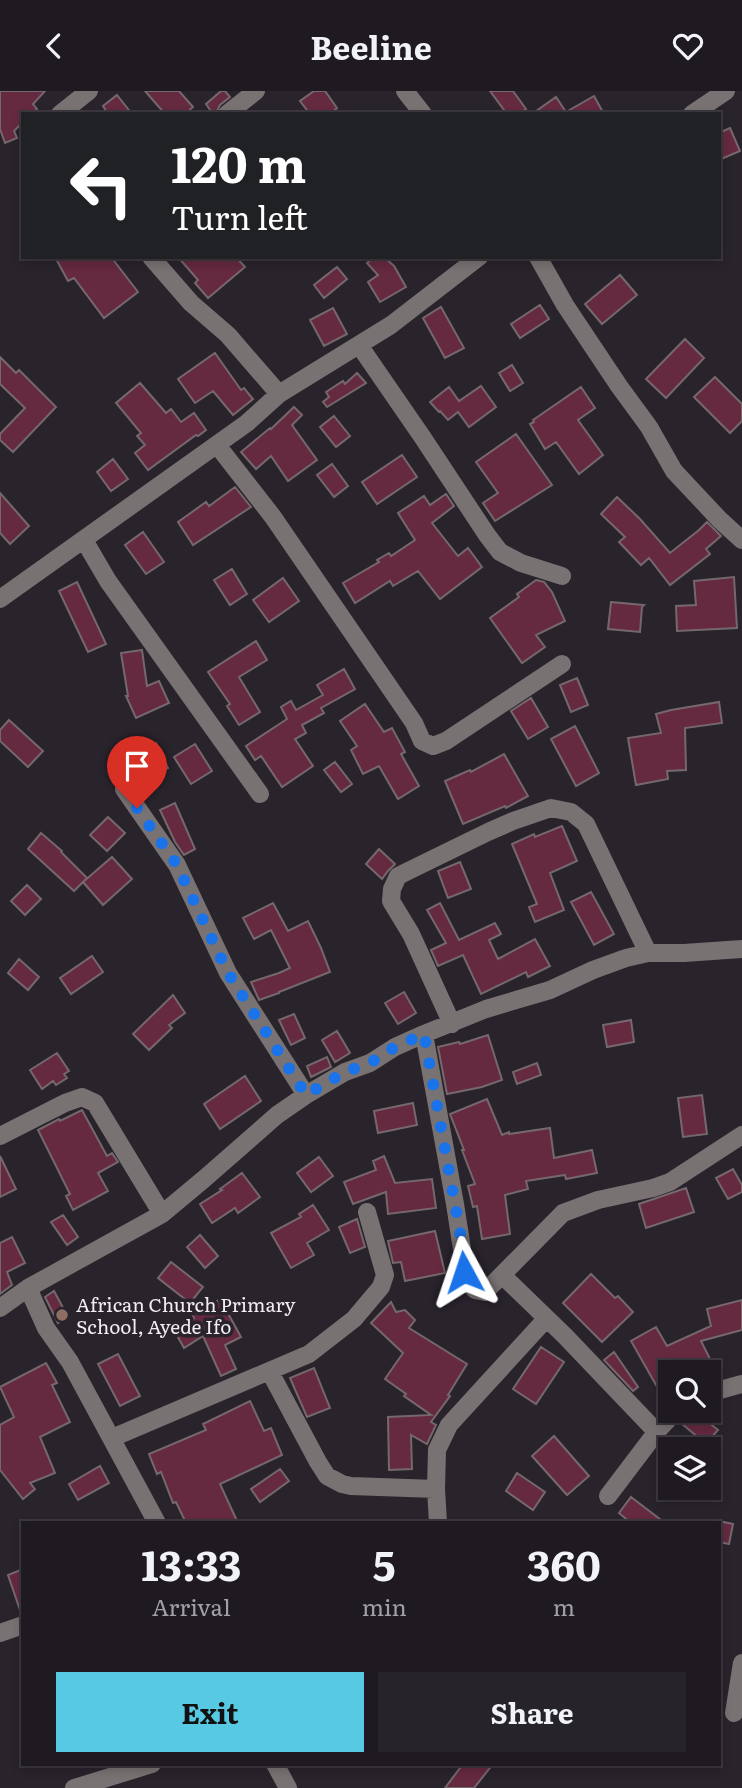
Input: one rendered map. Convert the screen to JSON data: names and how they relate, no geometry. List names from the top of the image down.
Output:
{
  "places": ["African Church Primary School, Ayede Ifo"],
  "page": {
    "header": "Beeline",
    "turn": ["120 m", "Turn left"],
    "eta": [
      "13:33",
      "Arrival",
      "5",
      "min",
      "360",
      "m"
    ],
    "buttons": ["Exit", "Share"]
  }
}
